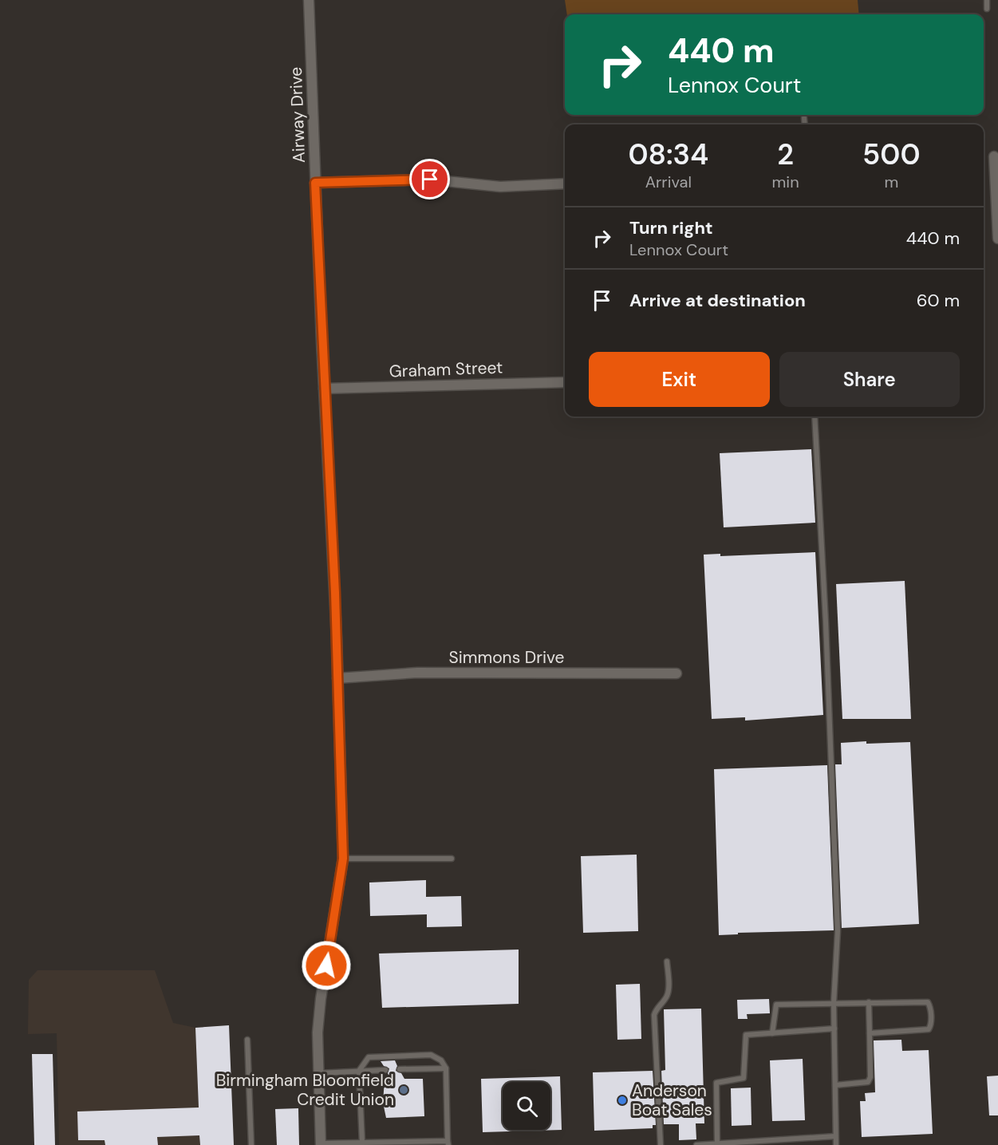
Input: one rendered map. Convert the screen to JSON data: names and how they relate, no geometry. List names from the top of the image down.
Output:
{
  "streets": {
    "street": ["Airway Drive", "Graham Street", "Simmons Drive"]
  },
  "crossings": [
    ["Airway Drive", "Graham Street"],
    ["Airway Drive", "Simmons Drive"]
  ],
  "places": ["Birmingham Bloomfield Credit Union", "Anderson Boat Sales"],
  "page": {
    "turn": ["440 m", "Lennox Court"],
    "eta": [
      "08:34",
      "Arrival",
      "2",
      "min",
      "500",
      "m"
    ],
    "list": [
      {
        "name": "Turn right",
        "note": "Lennox Court",
        "value": "440 m"
      },
      {
        "name": "Arrive at destination",
        "value": "60 m"
      }
    ],
    "buttons": ["Exit", "Share"]
  }
}
